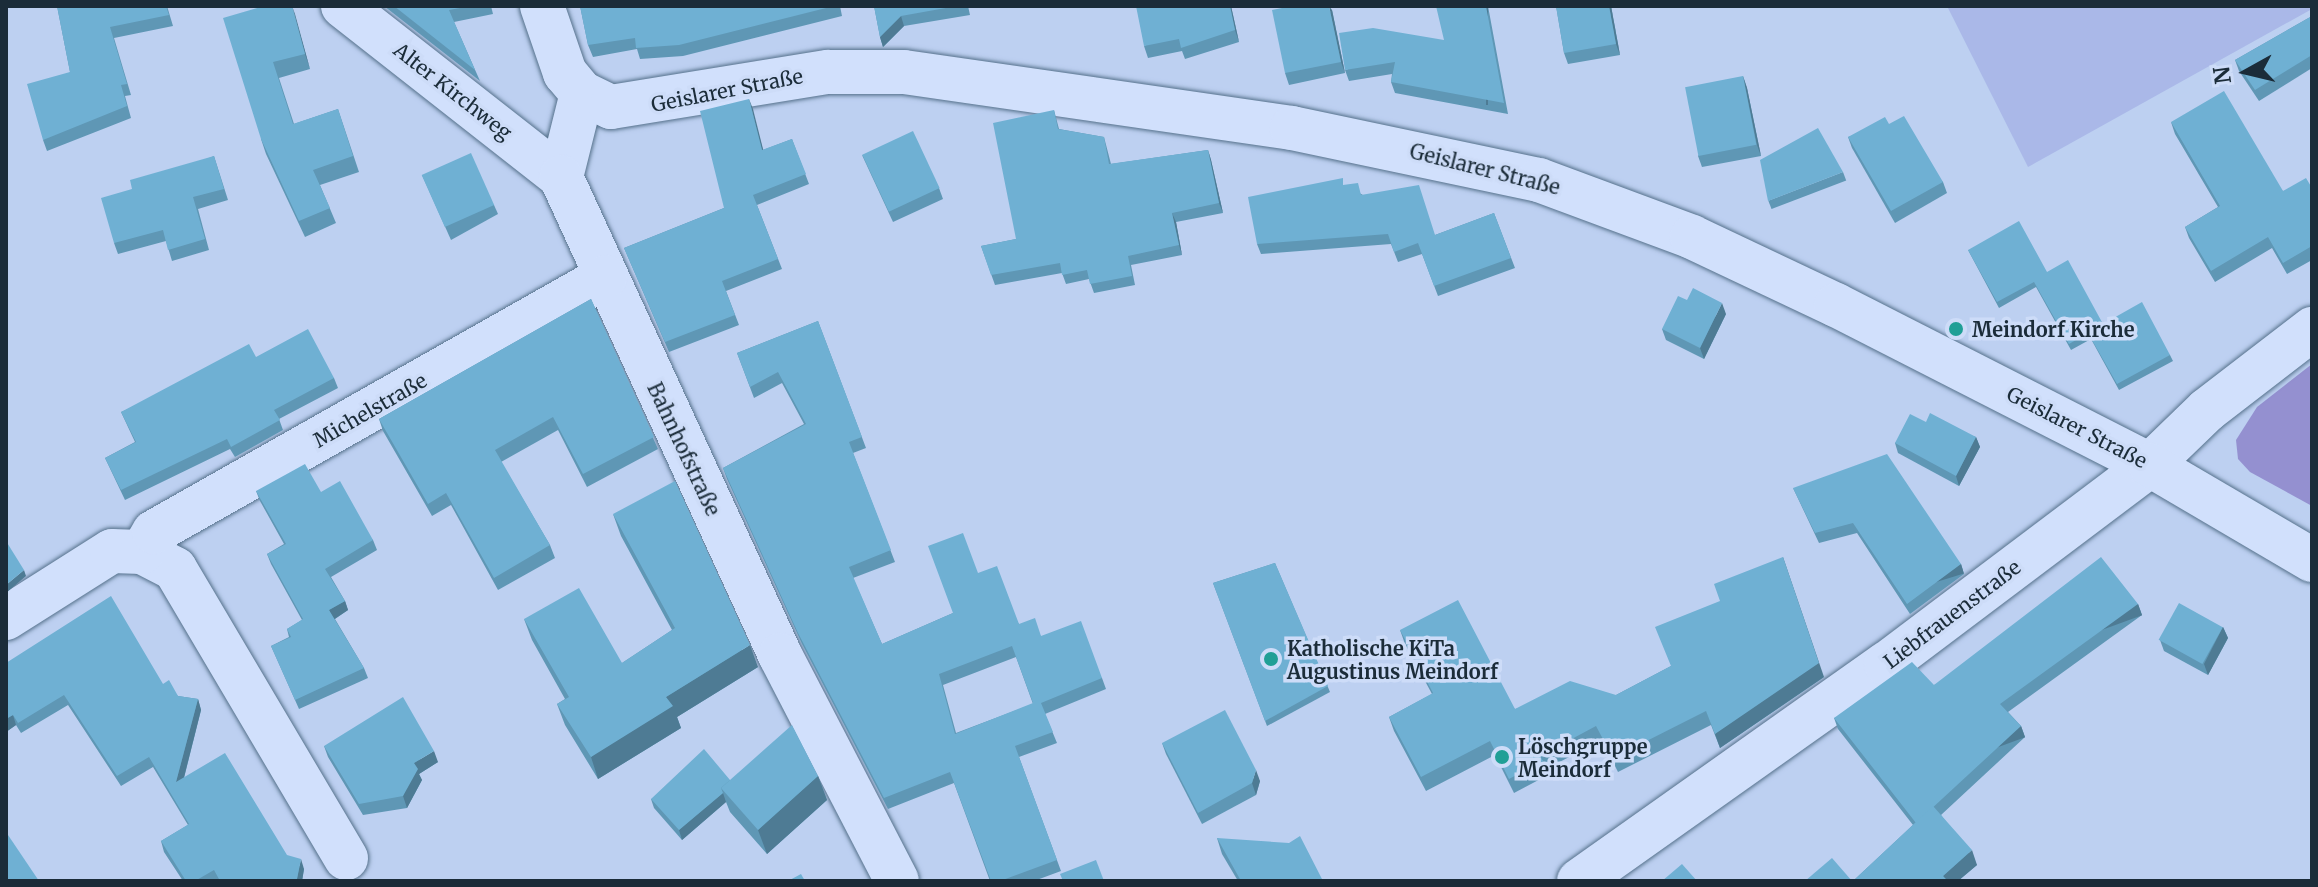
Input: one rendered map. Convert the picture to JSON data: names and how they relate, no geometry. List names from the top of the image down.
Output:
{
  "streets": {
    "street": [
      "Geislarer Straße",
      "Alter Kirchweg",
      "Michelstraße",
      "Bahnhofstraße",
      "Liebfrauenstraße"
    ]
  },
  "crossings": [
    ["Geislarer Straße", "Liebfrauenstraße"],
    ["Alter Kirchweg", "Bahnhofstraße"],
    ["Michelstraße", "Bahnhofstraße"]
  ],
  "places": ["Meindorf Kirche", "Katholische KiTa Augustinus Meindorf", "Löschgruppe Meindorf"],
  "north": "left"
}
